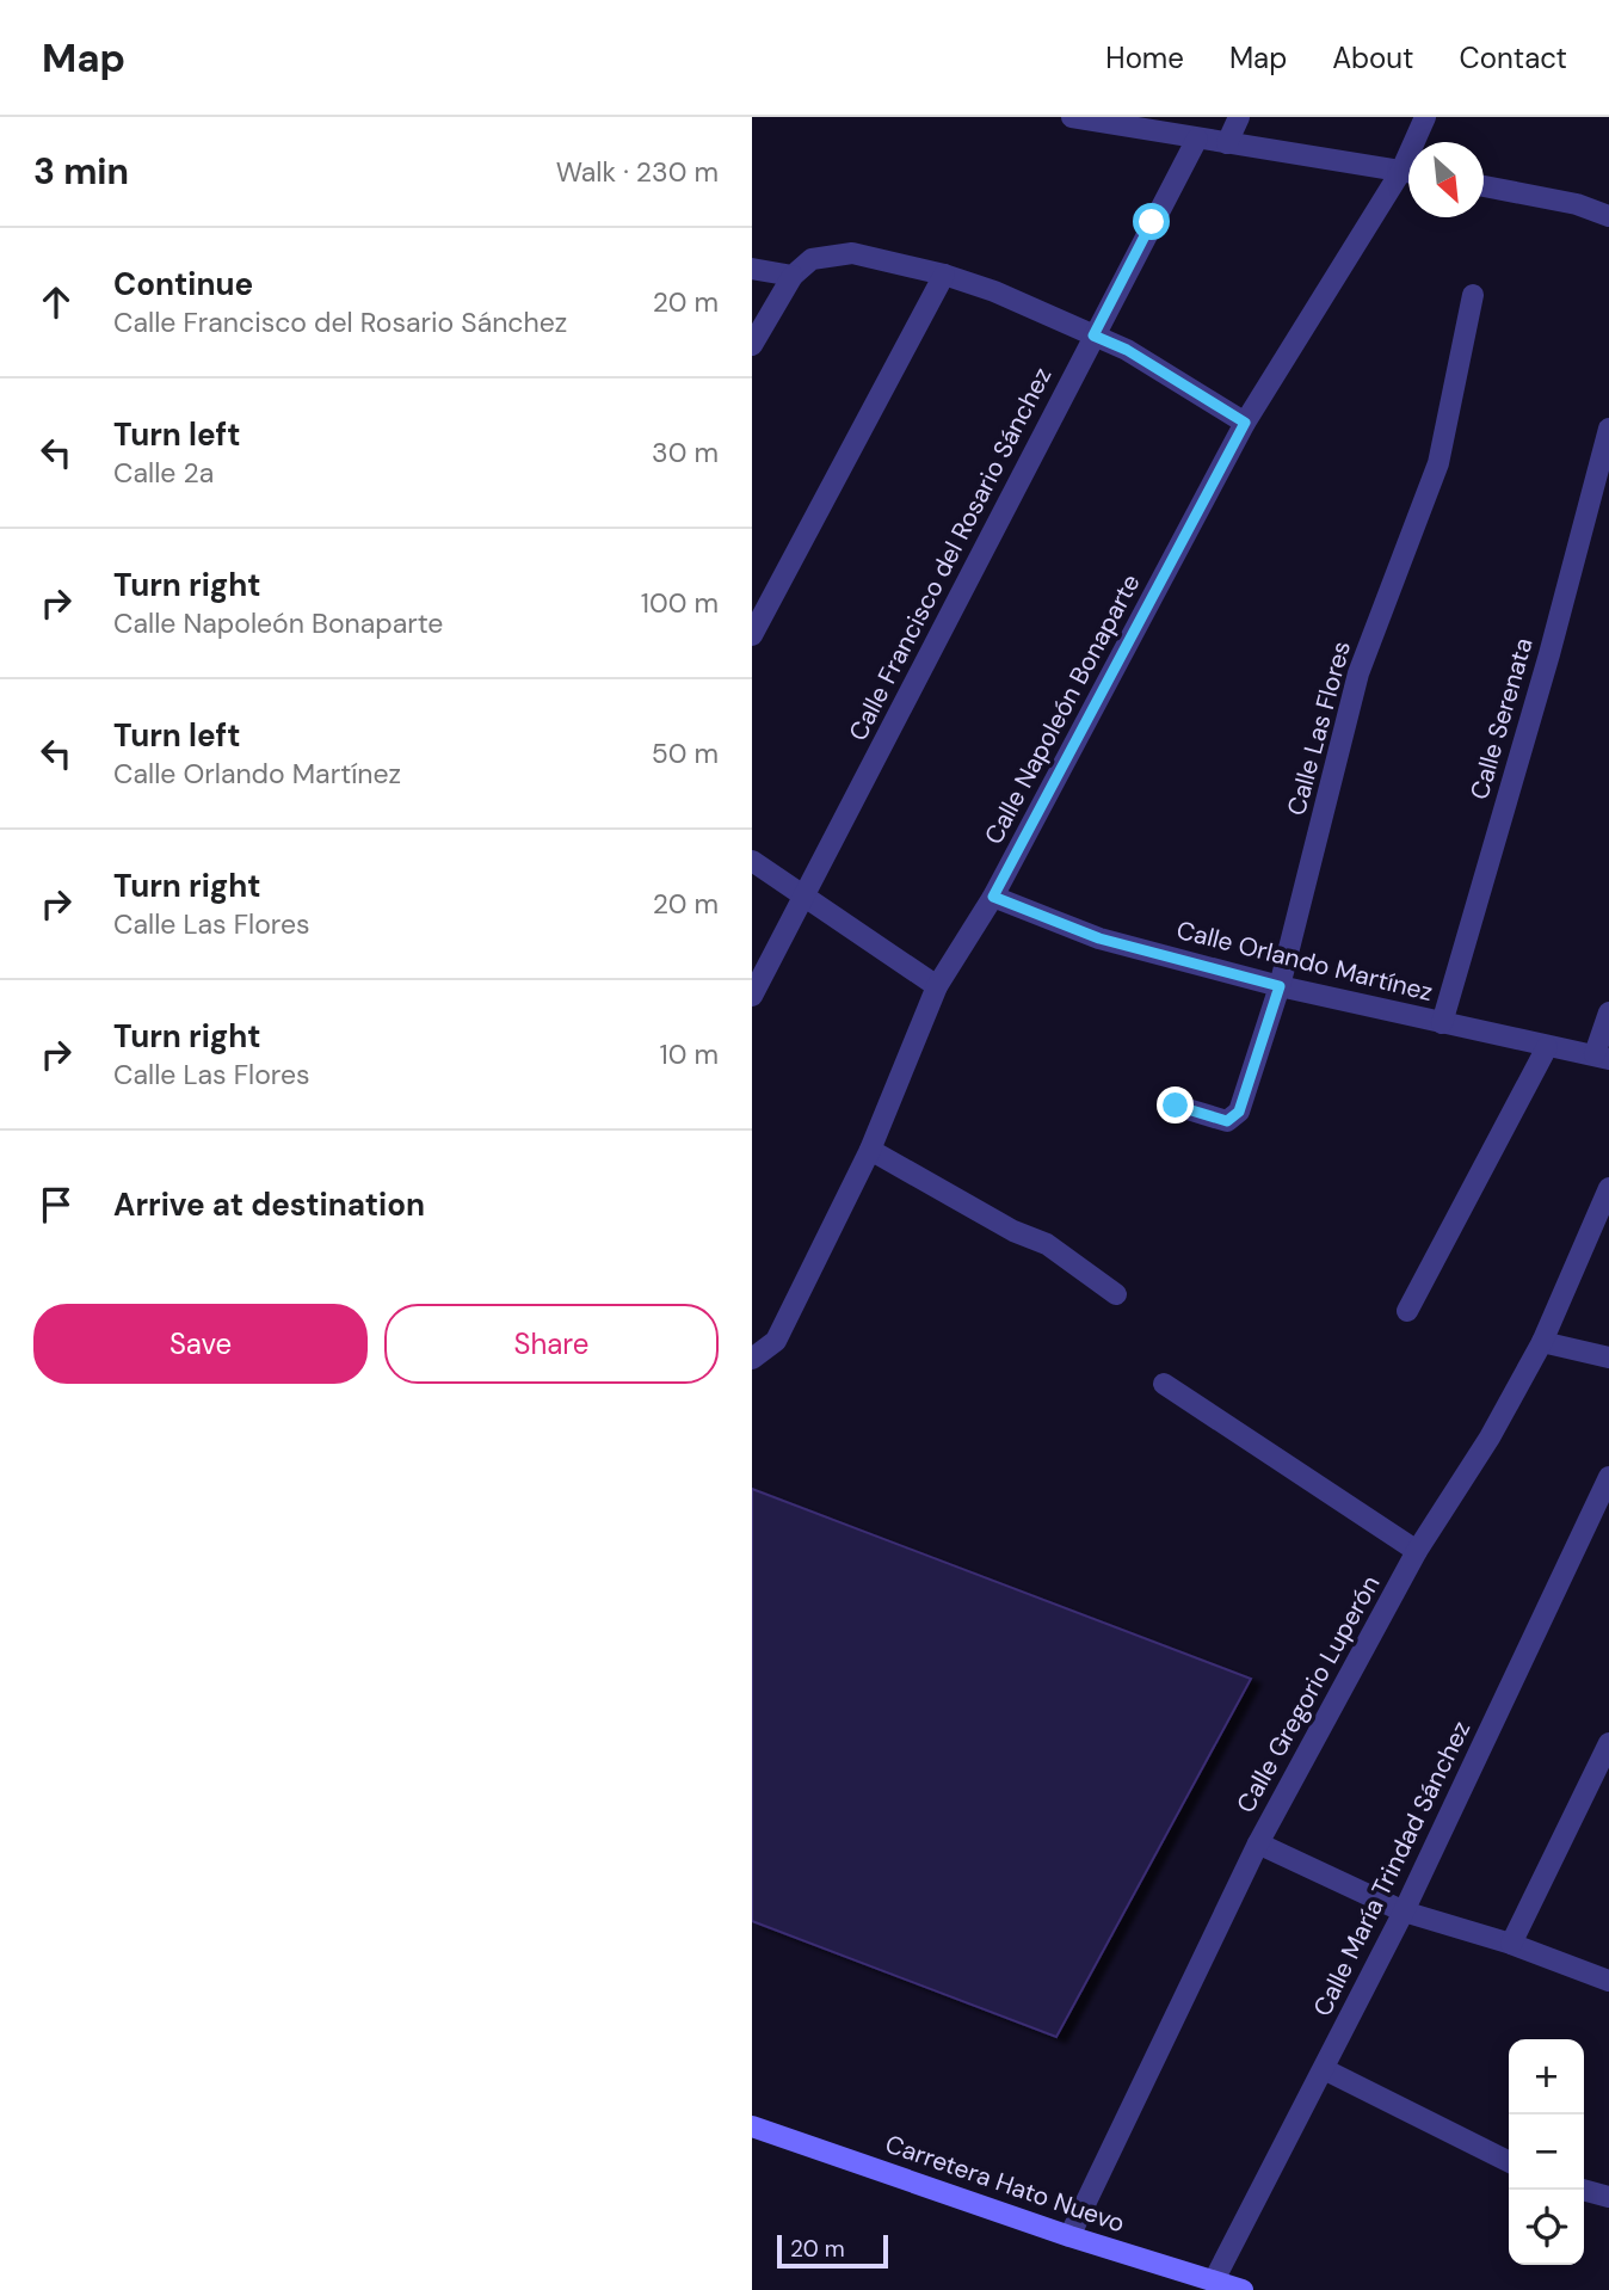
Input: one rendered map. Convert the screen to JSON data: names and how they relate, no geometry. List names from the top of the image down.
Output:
{
  "streets": {
    "main road": ["Carretera Hato Nuevo"],
    "street": [
      "Calle Francisco del Rosario Sánchez",
      "Calle Napoleón Bonaparte",
      "Calle Serenata",
      "Calle Las Flores",
      "Calle Orlando Martínez",
      "Calle Gregorio Luperón",
      "Calle María Trindad Sánchez"
    ]
  },
  "crossings": [
    ["Calle Napoleón Bonaparte", "Calle Orlando Martínez"],
    ["Calle Serenata", "Calle Orlando Martínez"],
    ["Calle Las Flores", "Calle Orlando Martínez"],
    ["Calle Gregorio Luperón", "Carretera Hato Nuevo"],
    ["Calle María Trindad Sánchez", "Carretera Hato Nuevo"]
  ],
  "scale_bar": "20 m",
  "north": "bottom right",
  "page": {
    "header": "Map",
    "nav": [
      "Home",
      "Map",
      "About",
      "Contact"
    ],
    "heading": ["3 min", "Walk · 230 m"],
    "list": [
      ["Continue", "Calle Francisco del Rosario Sánchez", "20 m"],
      ["Turn left", "Calle 2a", "30 m"],
      ["Turn right", "Calle Napoleón Bonaparte", "100 m"],
      ["Turn left", "Calle Orlando Martínez", "50 m"],
      ["Turn right", "Calle Las Flores", "20 m"],
      ["Turn right", "Calle Las Flores", "10 m"],
      "Arrive at destination"
    ],
    "buttons": ["Save", "Share"],
    "map_buttons": ["+", "−"],
    "scale": "20 m"
  }
}
